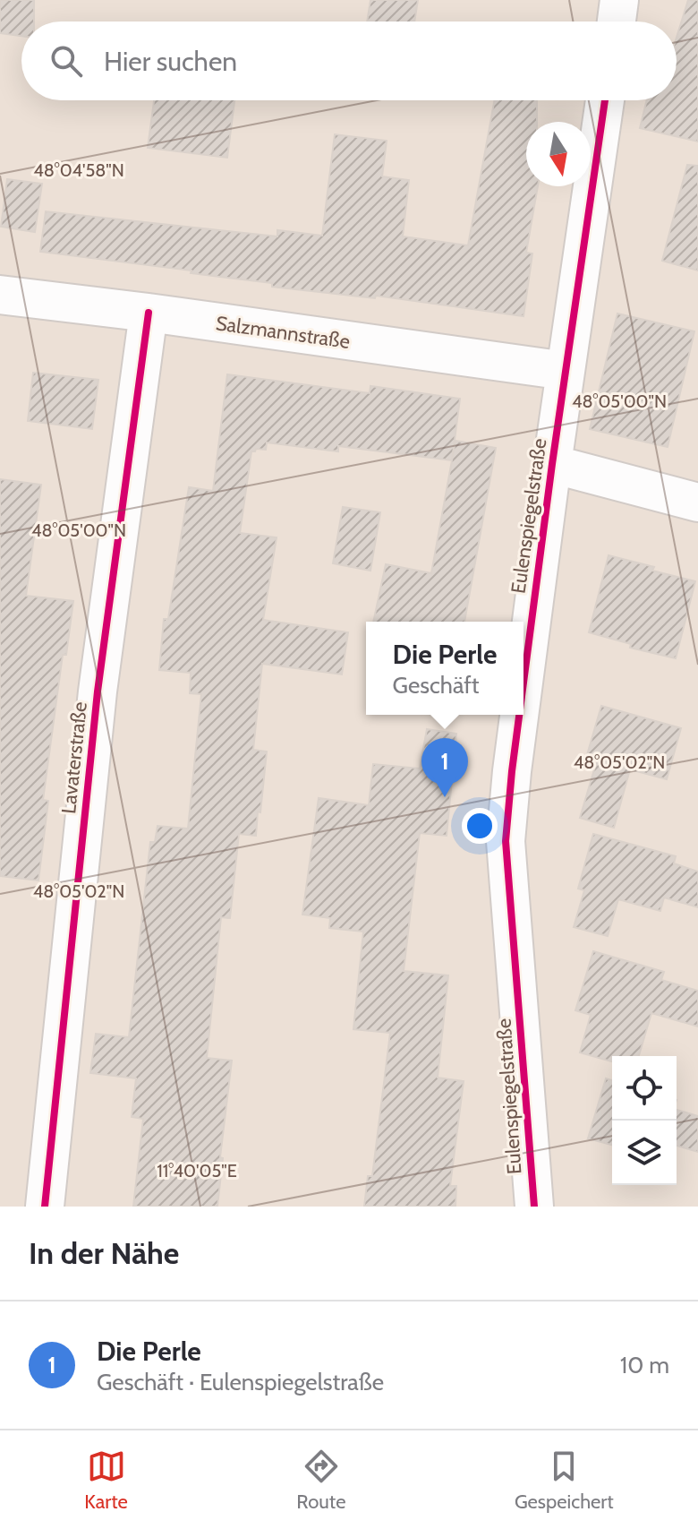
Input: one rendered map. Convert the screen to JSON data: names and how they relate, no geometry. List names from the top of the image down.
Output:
{
  "streets": {
    "street": ["Salzmannstraße", "Eulenspiegelstraße", "Lavaterstraße"]
  },
  "crossings": [
    ["Salzmannstraße", "Eulenspiegelstraße"],
    ["Salzmannstraße", "Lavaterstraße"]
  ],
  "north": "bottom",
  "page": {
    "search": "Hier suchen",
    "popup": ["Die Perle", "Geschäft"],
    "pins": "1",
    "heading": "In der Nähe",
    "list": [
      {
        "mark": "1",
        "name": "Die Perle",
        "note": "Geschäft · Eulenspiegelstraße",
        "value": "10 m"
      }
    ],
    "nav": ["Karte", "Route", "Gespeichert"]
  },
  "coordinates": [
    "48°04'58\"N",
    "48°05'00\"N",
    "48°05'02\"N",
    "11°40'05\"E"
  ]
}
